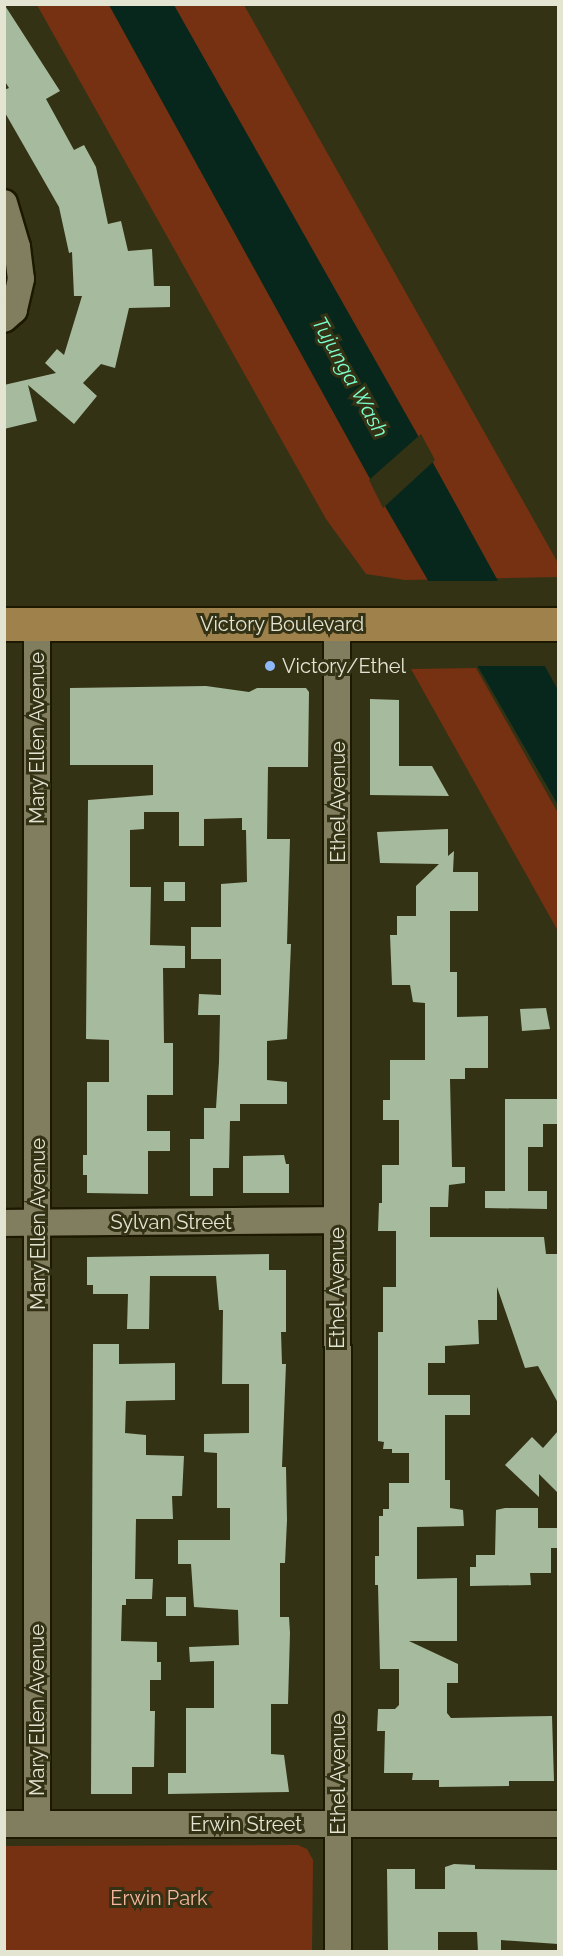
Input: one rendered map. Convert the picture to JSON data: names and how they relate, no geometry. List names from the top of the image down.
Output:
{
  "streets": {
    "main road": ["Victory Boulevard"],
    "street": [
      "Mary Ellen Avenue",
      "Ethel Avenue",
      "Sylvan Street",
      "Erwin Street"
    ]
  },
  "crossings": [
    ["Victory Boulevard", "Mary Ellen Avenue"],
    ["Victory Boulevard", "Ethel Avenue"],
    ["Mary Ellen Avenue", "Sylvan Street"],
    ["Mary Ellen Avenue", "Erwin Street"],
    ["Ethel Avenue", "Sylvan Street"],
    ["Ethel Avenue", "Erwin Street"]
  ],
  "water": ["Tujunga Wash"],
  "parks": ["Erwin Park"],
  "places": ["Victory/Ethel"]
}
